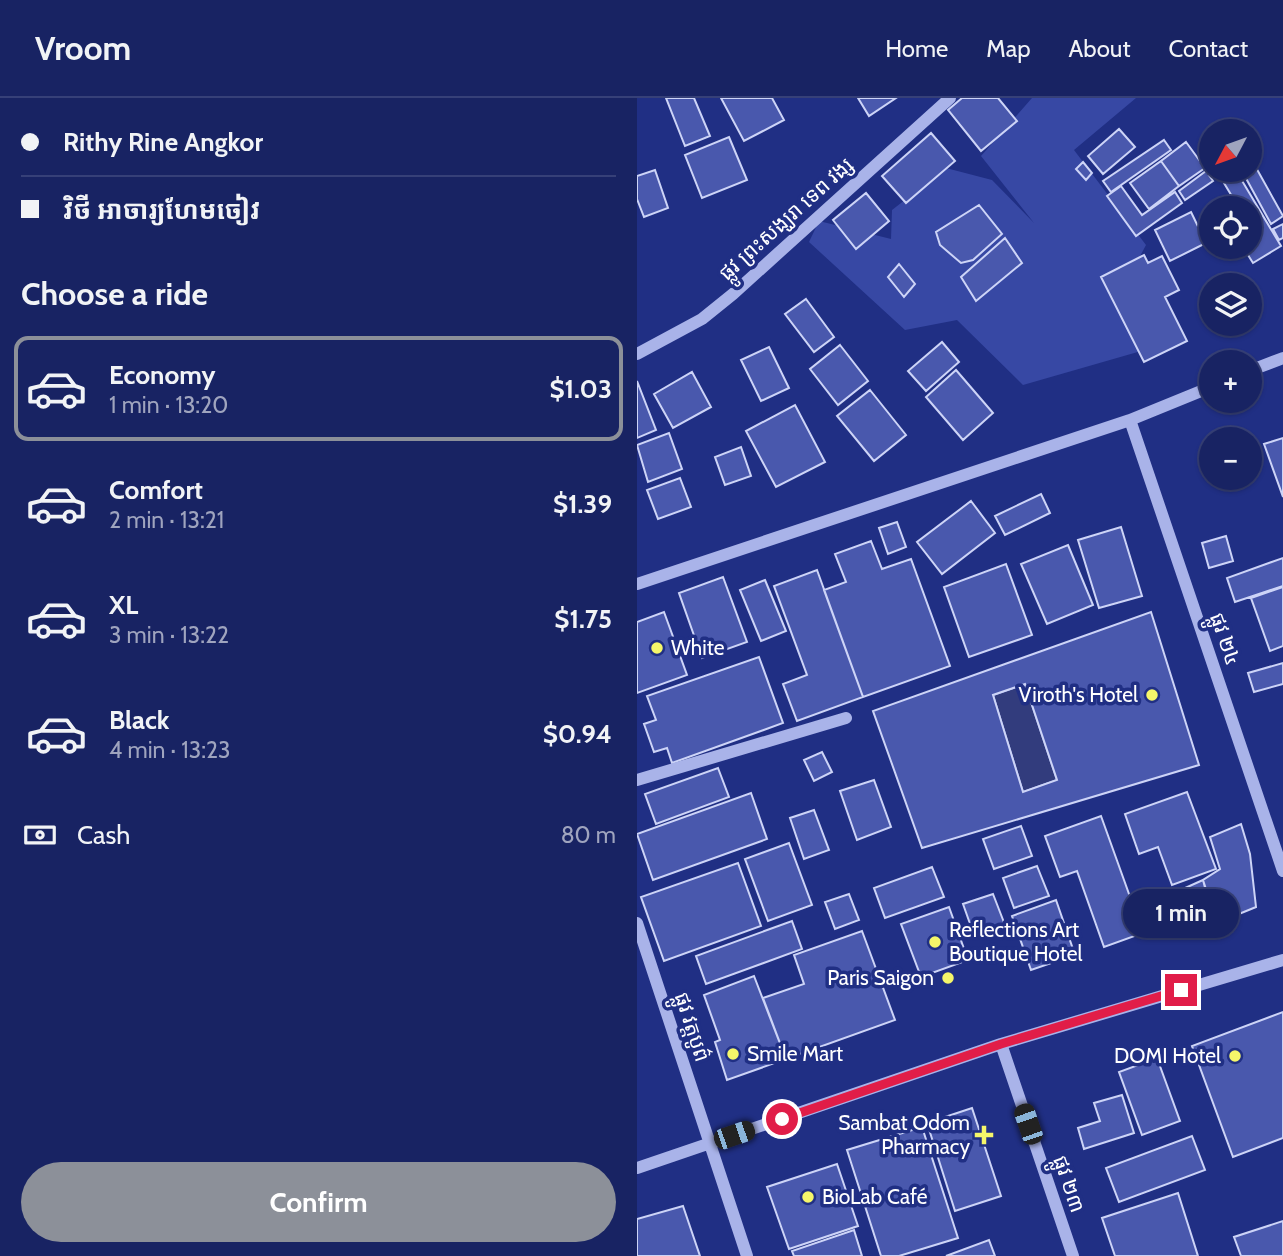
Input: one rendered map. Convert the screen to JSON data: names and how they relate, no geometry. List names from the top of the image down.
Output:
{
  "streets": {
    "street": [
      "ផ្លូវ ព្រះសង្ឃរា ទេព វង្ស",
      "ផ្លូវ ២៤",
      "ផ្លូវ វត្តបូព៌",
      "ផ្លូវ ២៣"
    ]
  },
  "places": {
    "other": [
      "White",
      "Viroth's Hotel",
      "Reflections Art Boutique Hotel",
      "Paris Saigon",
      "Smile Mart",
      "DOMI Hotel",
      "BioLab Café"
    ],
    "health": ["Sambat Odom Pharmacy"]
  },
  "north": "bottom left",
  "page": {
    "header": "Vroom",
    "nav": [
      "Home",
      "Map",
      "About",
      "Contact"
    ],
    "banner": ["Rithy Rine Angkor", "វិថី អាចារ្យហែមចៀវ"],
    "map_buttons": ["+", "−"],
    "heading": "Choose a ride",
    "list": [
      {
        "name": "Economy",
        "note": "1 min · 13:20",
        "value": "$1.03"
      },
      {
        "name": "Comfort",
        "note": "2 min · 13:21",
        "value": "$1.39"
      },
      {
        "name": "XL",
        "note": "3 min · 13:22",
        "value": "$1.75"
      },
      {
        "name": "Black",
        "note": "4 min · 13:23",
        "value": "$0.94"
      }
    ],
    "pay": ["Cash", "80 m"],
    "bubble": "1 min",
    "buttons": "Confirm"
  }
}
